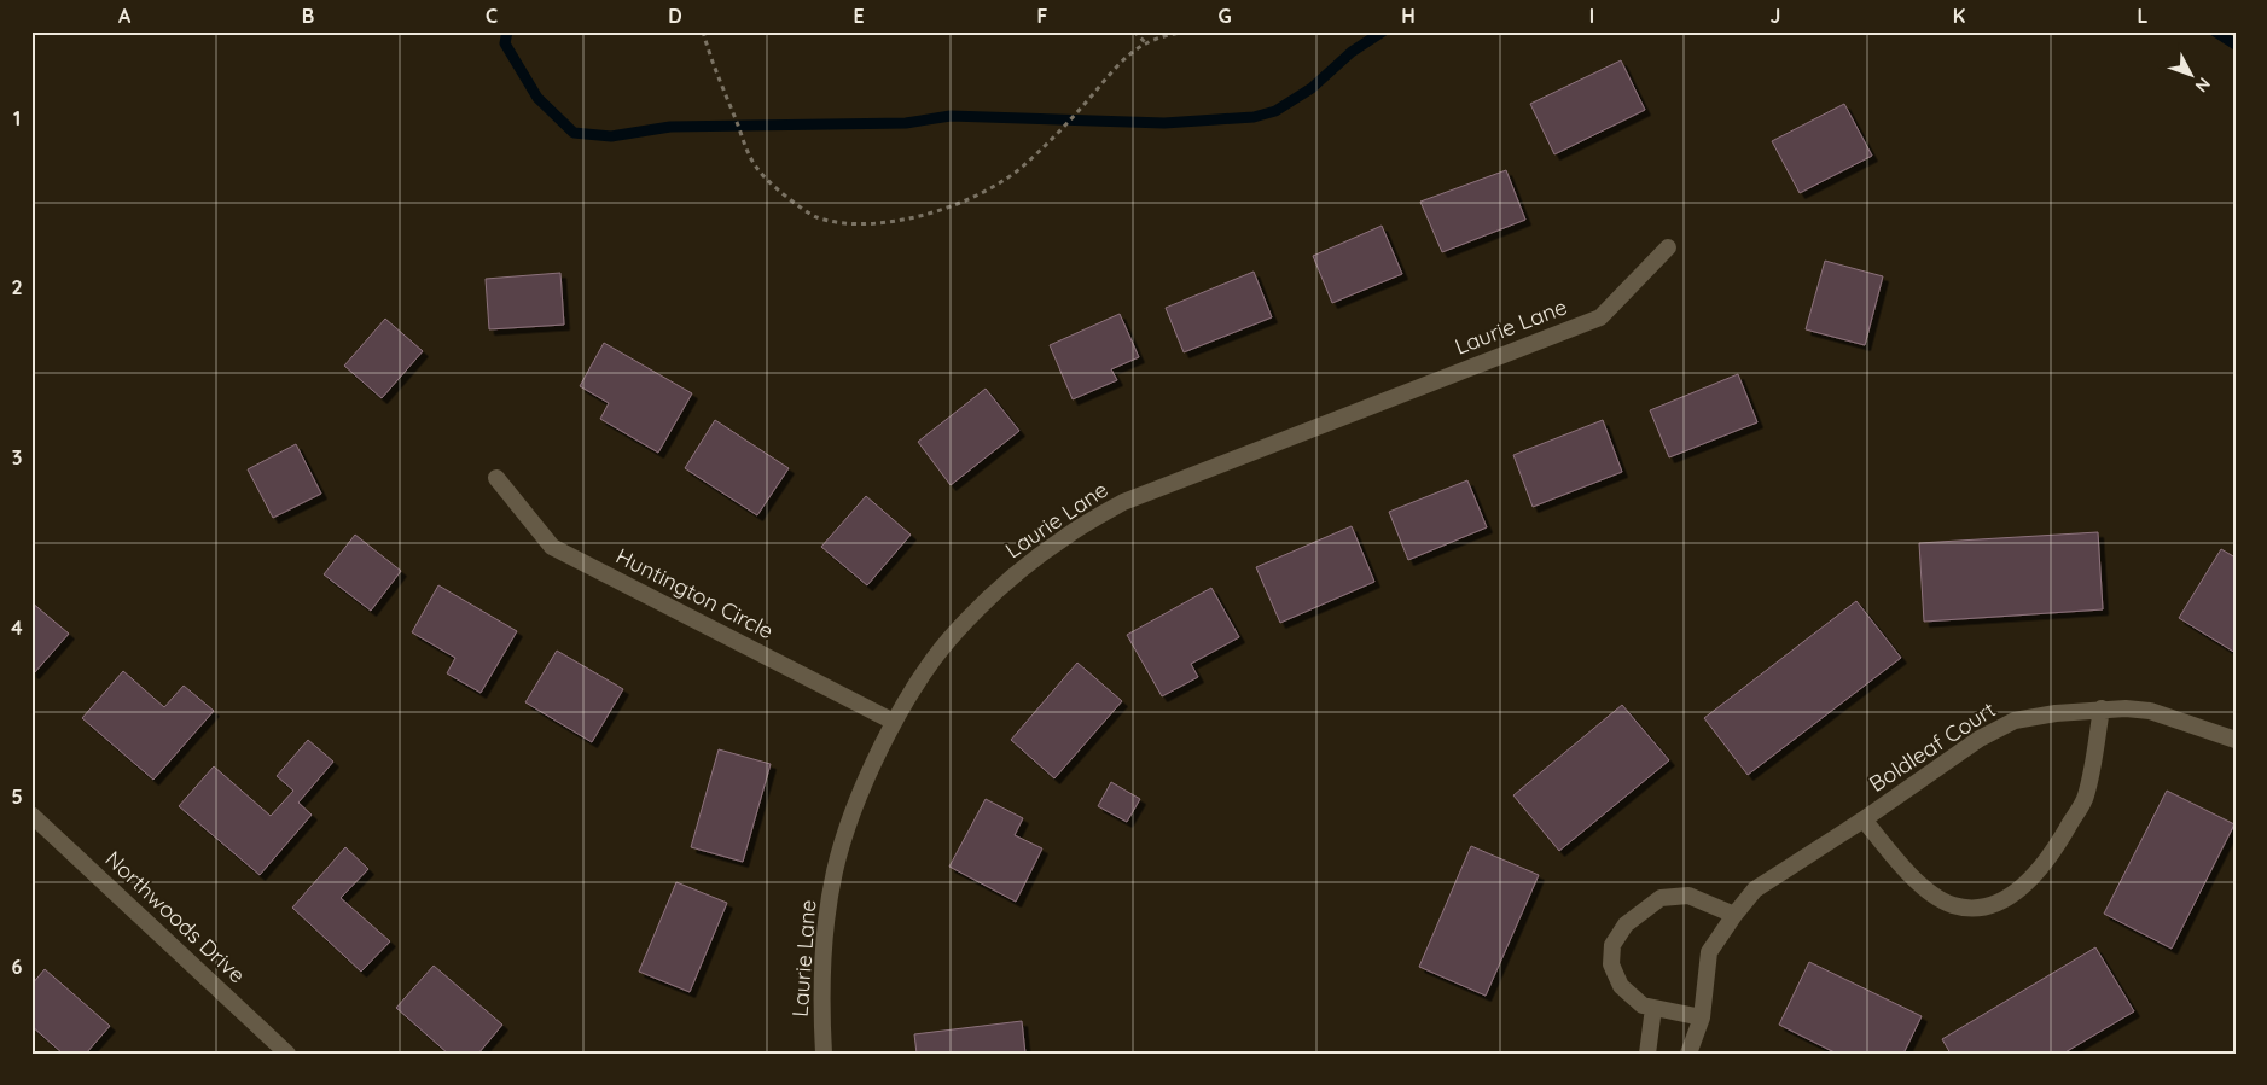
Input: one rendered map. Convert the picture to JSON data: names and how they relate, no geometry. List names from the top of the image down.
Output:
{
  "streets": {
    "street": [
      "Laurie Lane",
      "Huntington Circle",
      "Boldleaf Court",
      "Northwoods Drive"
    ]
  },
  "crossings": [
    ["Laurie Lane", "Huntington Circle"]
  ],
  "north": "bottom right",
  "grid": {
    "columns": [
      "A",
      "B",
      "C",
      "D",
      "E",
      "F",
      "G",
      "H",
      "I",
      "J",
      "K",
      "L"
    ],
    "rows": [
      "1",
      "2",
      "3",
      "4",
      "5",
      "6"
    ]
  }
}
